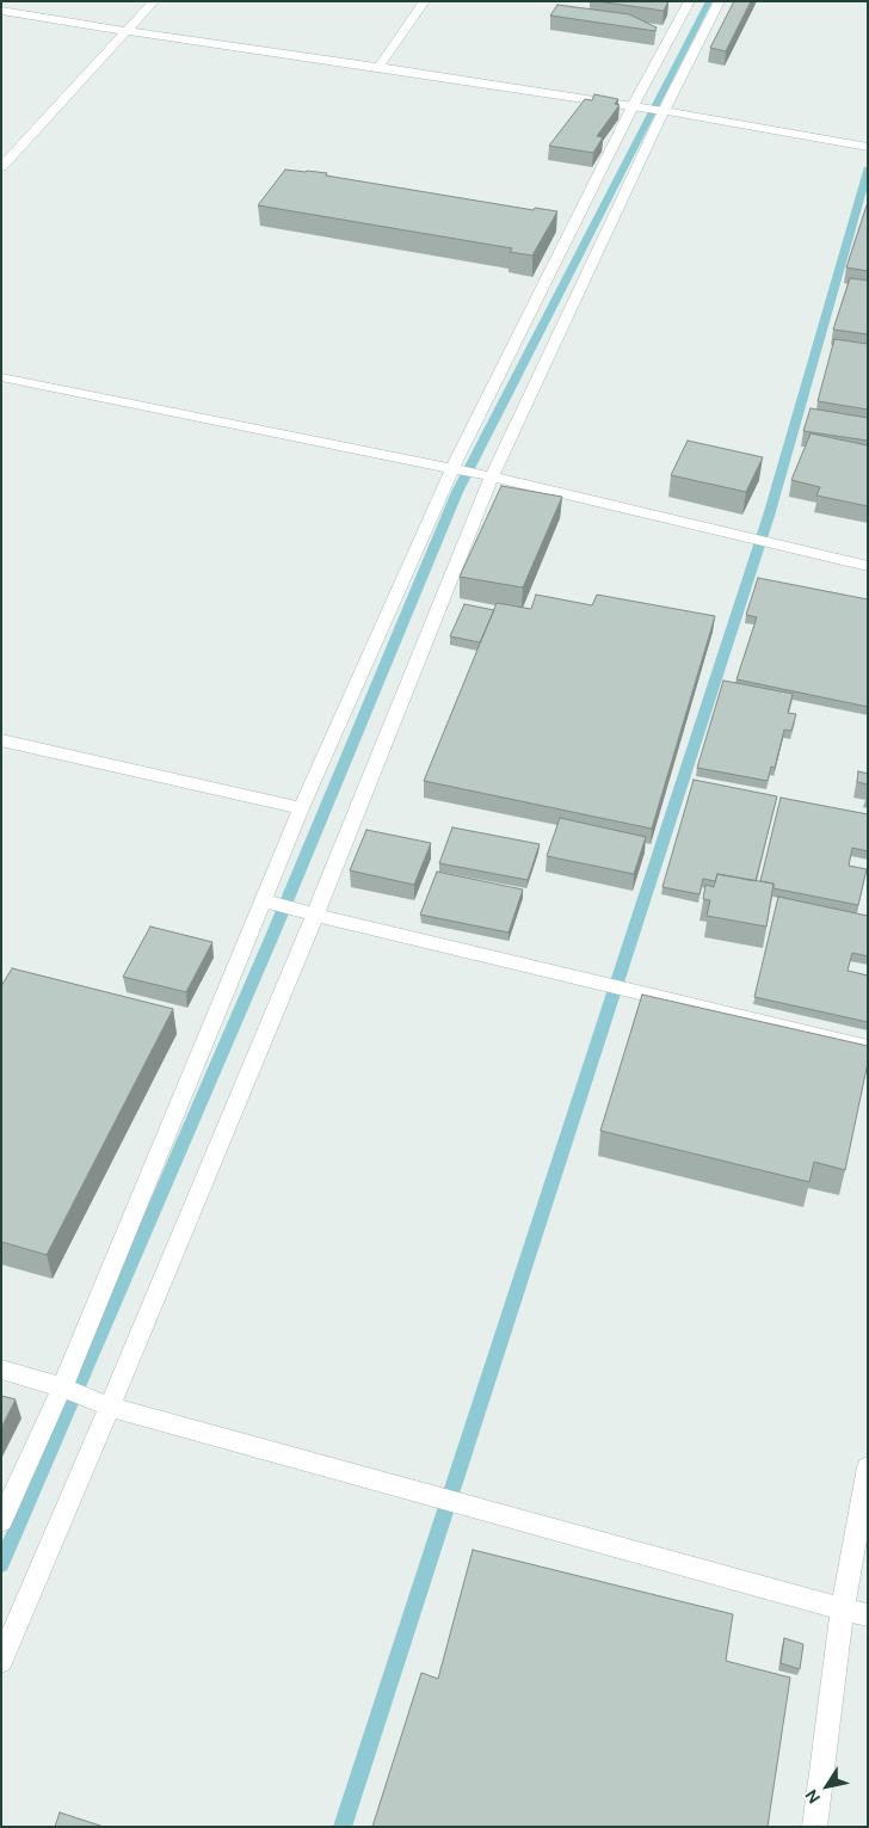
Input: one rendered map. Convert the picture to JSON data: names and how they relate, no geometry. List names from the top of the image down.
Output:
{
  "north": "bottom left"
}
